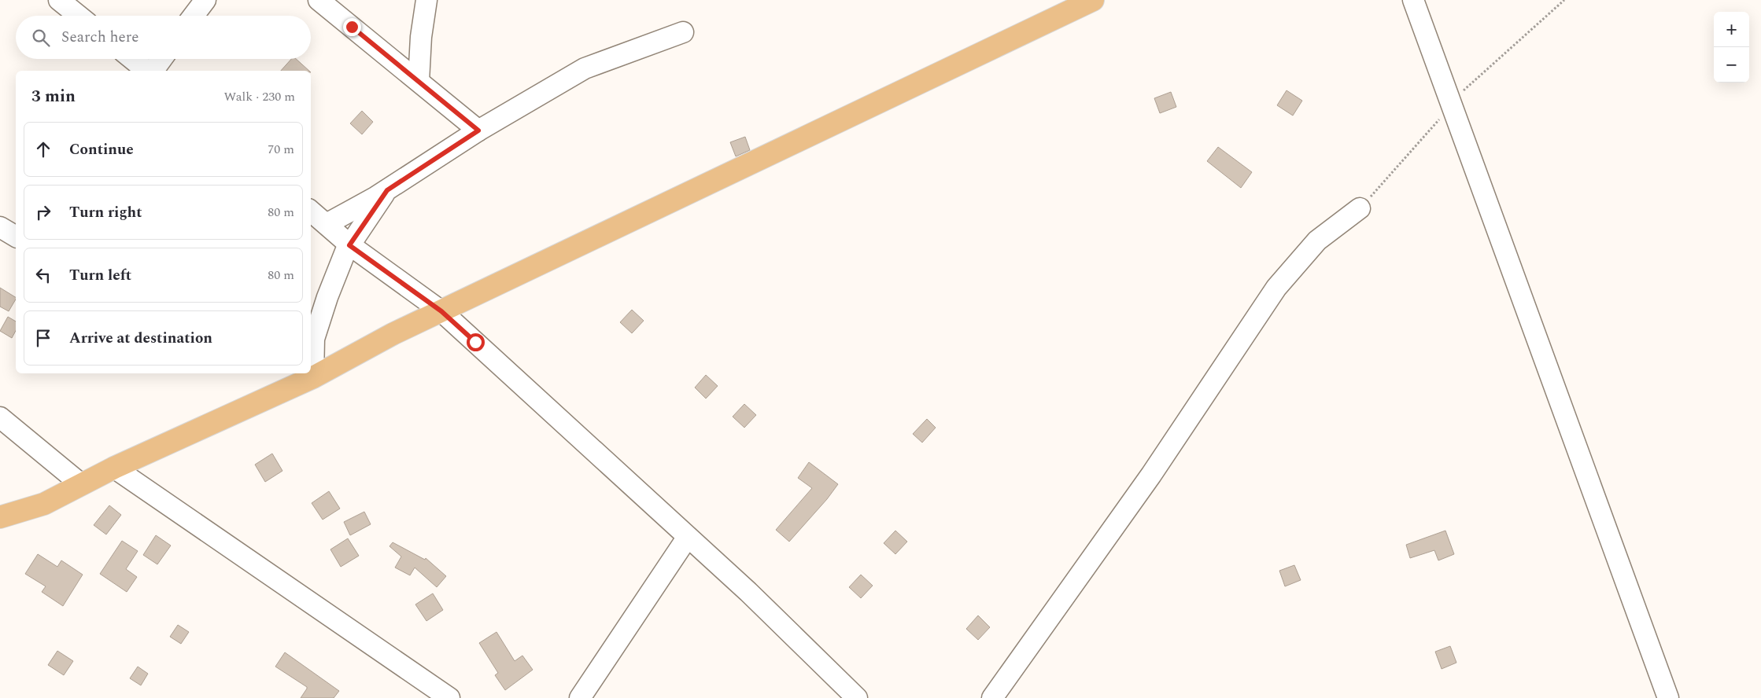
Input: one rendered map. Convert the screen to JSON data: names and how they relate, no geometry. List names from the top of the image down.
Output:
{
  "page": {
    "map_buttons": ["+", "−"],
    "search": "Search here",
    "heading": ["3 min", "Walk · 230 m"],
    "list": [
      ["Continue", "70 m"],
      ["Turn right", "80 m"],
      ["Turn left", "80 m"],
      "Arrive at destination"
    ]
  }
}
